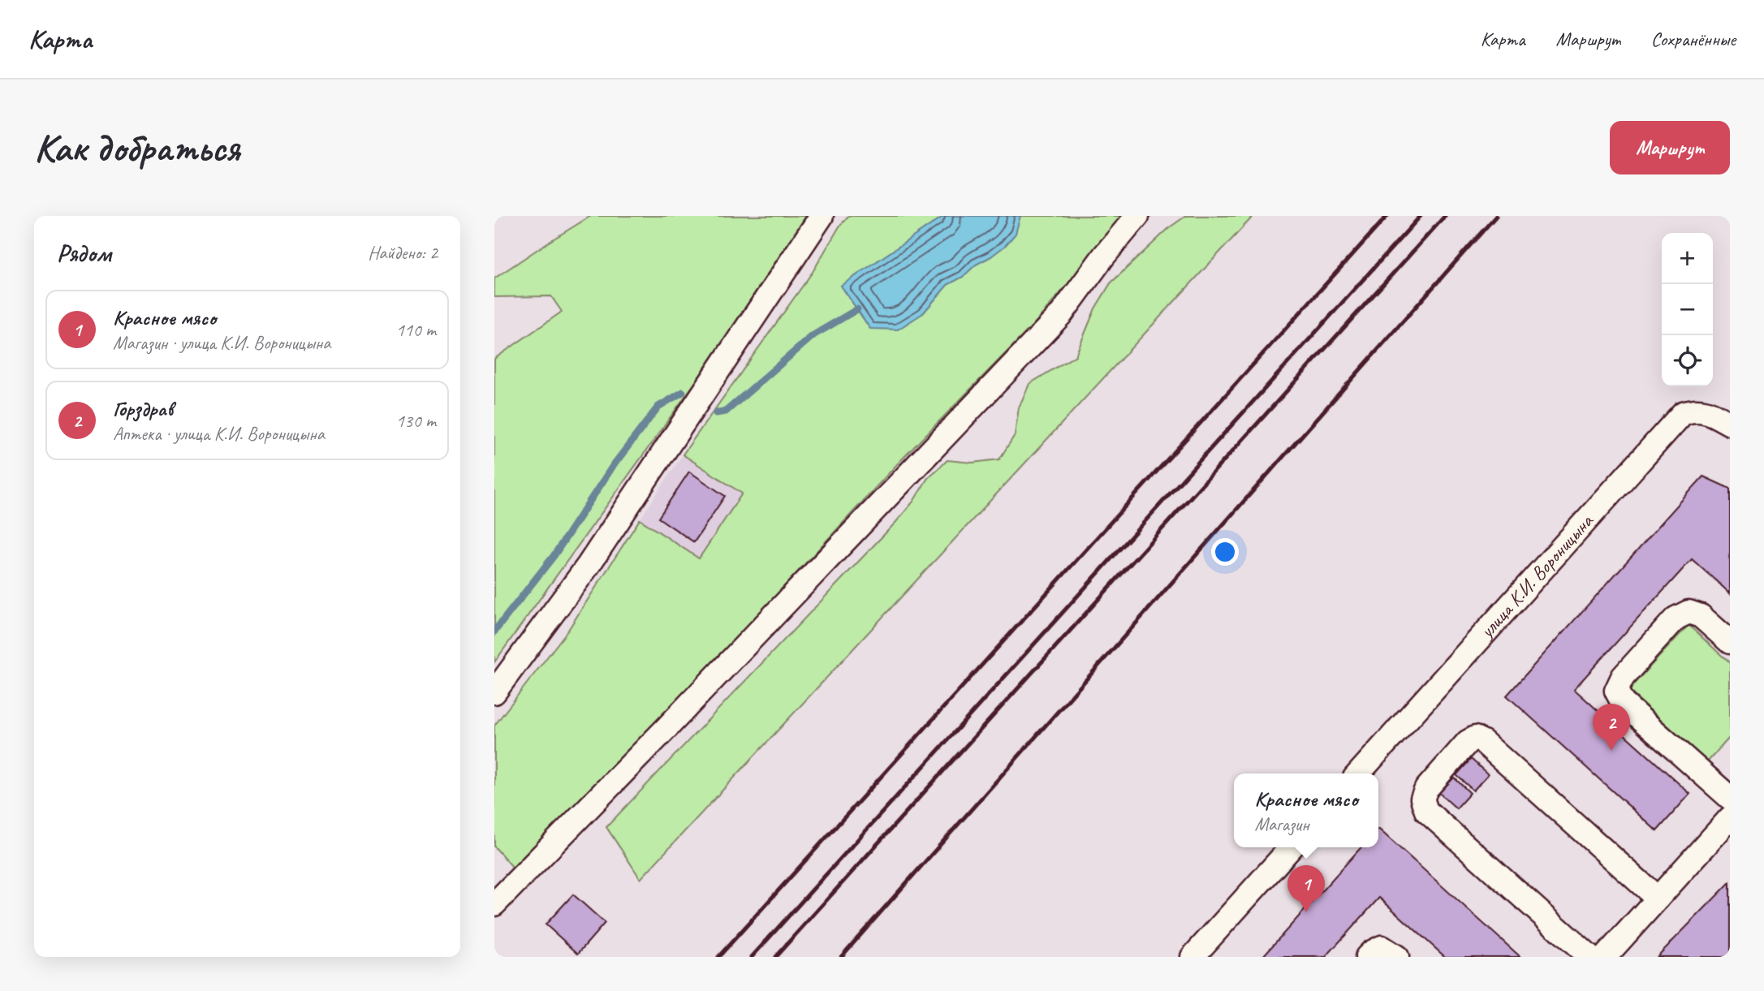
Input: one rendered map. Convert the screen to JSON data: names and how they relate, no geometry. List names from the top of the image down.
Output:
{
  "streets": {
    "street": ["улица К.И. Вороницына"]
  },
  "page": {
    "header": "Карта",
    "nav": ["Карта", "Маршрут", "Сохранённые"],
    "buttons": "Маршрут",
    "title": "Как добраться",
    "heading": ["Рядом", "Найдено: 2"],
    "map_buttons": ["+", "−"],
    "list": [
      {
        "mark": "1",
        "name": "Красное мясо",
        "note": "Магазин · улица К.И. Вороницына",
        "value": "110 m"
      },
      {
        "mark": "2",
        "name": "Горздрав",
        "note": "Аптека · улица К.И. Вороницына",
        "value": "130 m"
      }
    ],
    "pins": ["2", "1"],
    "popup": ["Красное мясо", "Магазин"]
  }
}
